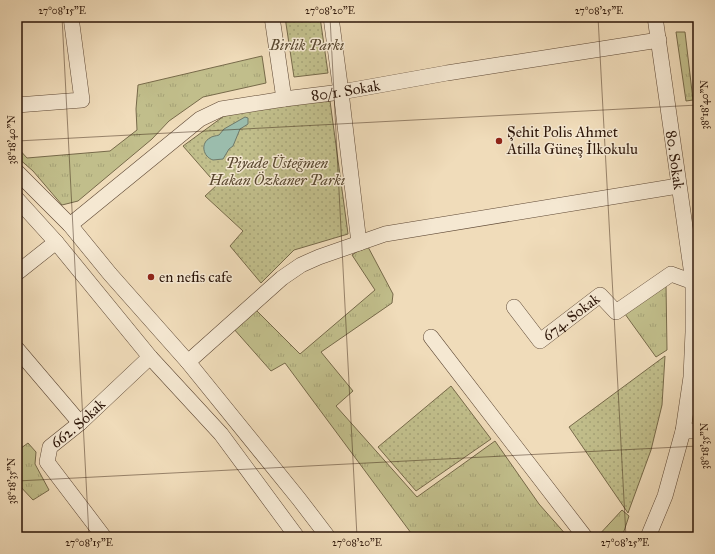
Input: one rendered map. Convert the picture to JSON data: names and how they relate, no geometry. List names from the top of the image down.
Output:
{
  "streets": {
    "street": [
      "80/1. Sokak",
      "80. Sokak",
      "674. Sokak",
      "662. Sokak"
    ]
  },
  "crossings": [
    ["80/1. Sokak", "80. Sokak"],
    ["80. Sokak", "674. Sokak"]
  ],
  "parks": ["Birlik Parkı", "Piyade Üsteğmen Hakan Özkaner Parkı"],
  "places": ["Şehit Polis Ahmet Atilla Güneş İlkokulu", "en nefis cafe"],
  "coordinates": [
    "27°08'15\"E",
    "27°08'20\"E",
    "27°08'25\"E",
    "38°18'40\"N",
    "38°18'35\"N"
  ]
}
